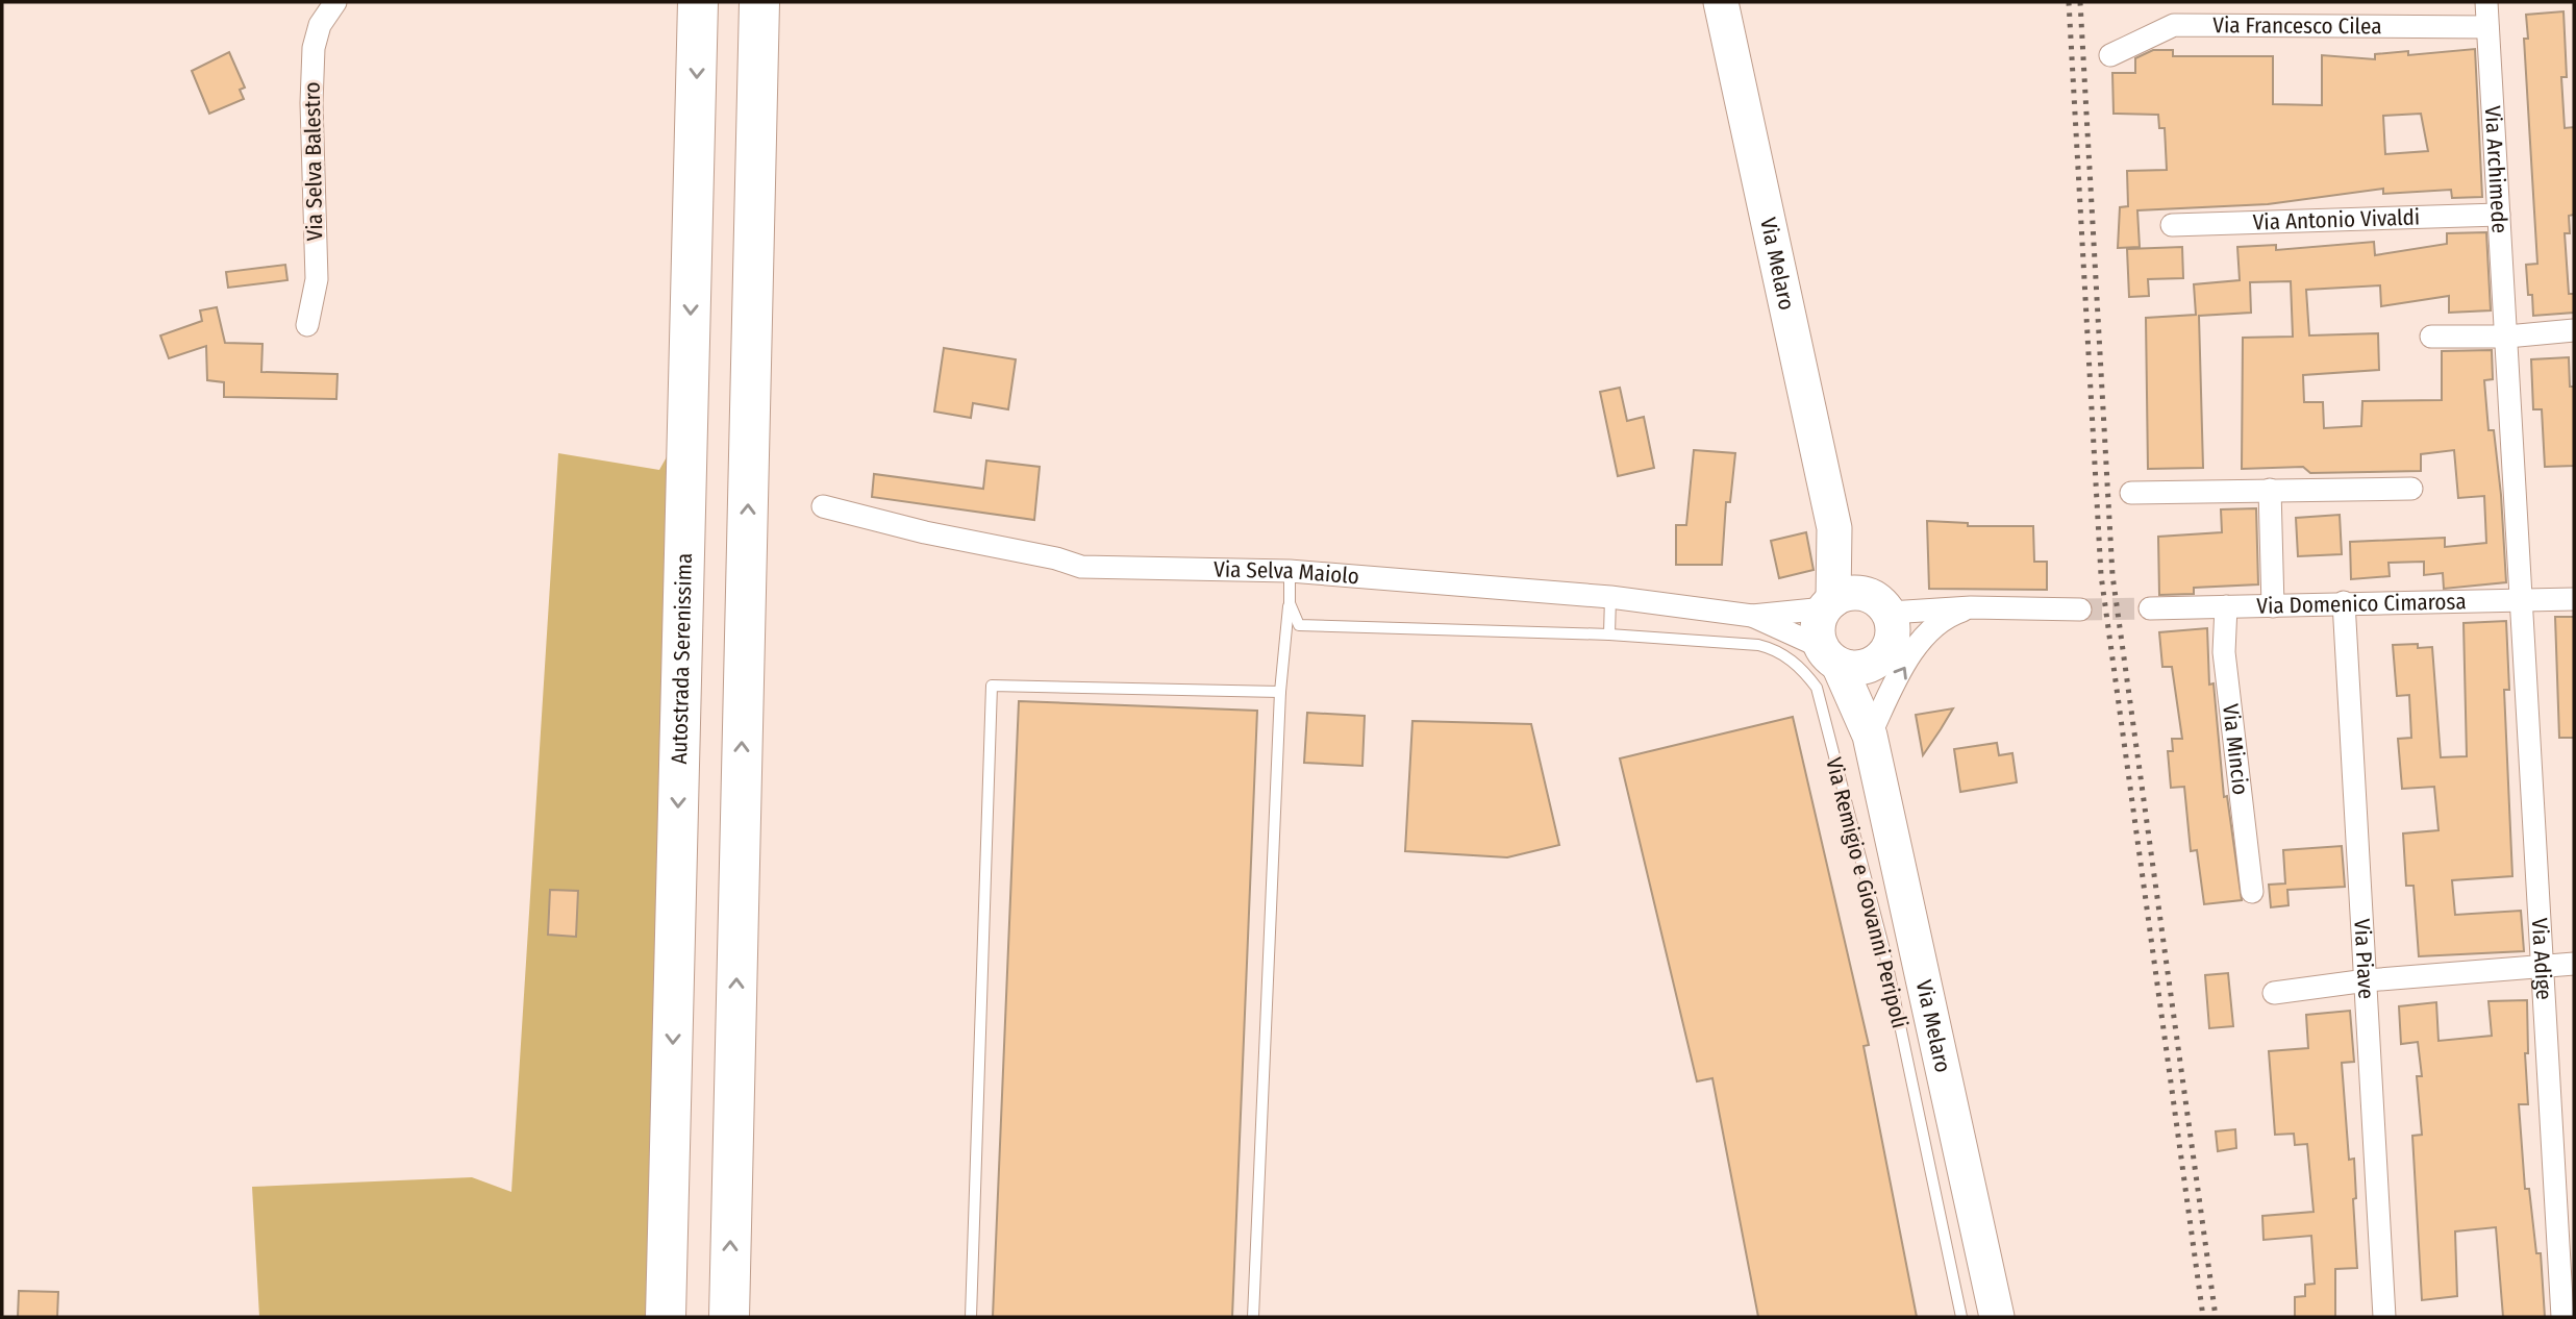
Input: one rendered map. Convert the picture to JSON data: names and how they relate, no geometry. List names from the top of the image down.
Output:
{
  "streets": {
    "highway": ["Autostrada Serenissima"],
    "main road": ["Via Melaro"],
    "street": [
      "Via Francesco Cilea",
      "Via Selva Balestro",
      "Via Archimede",
      "Via Antonio Vivaldi",
      "Via Selva Maiolo",
      "Via Domenico Cimarosa",
      "Via Mincio",
      "Via Piave",
      "Via Adige"
    ],
    "lane": ["Via Remigio e Giovanni Peripoli"]
  },
  "crossings": [
    ["Via Francesco Cilea", "Via Archimede"],
    ["Via Archimede", "Via Antonio Vivaldi"],
    ["Via Archimede", "Via Domenico Cimarosa"],
    ["Via Archimede", "Via Adige"],
    ["Via Melaro", "Via Selva Maiolo"],
    ["Via Domenico Cimarosa", "Via Mincio"],
    ["Via Domenico Cimarosa", "Via Piave"],
    ["Via Domenico Cimarosa", "Via Adige"]
  ]
}
